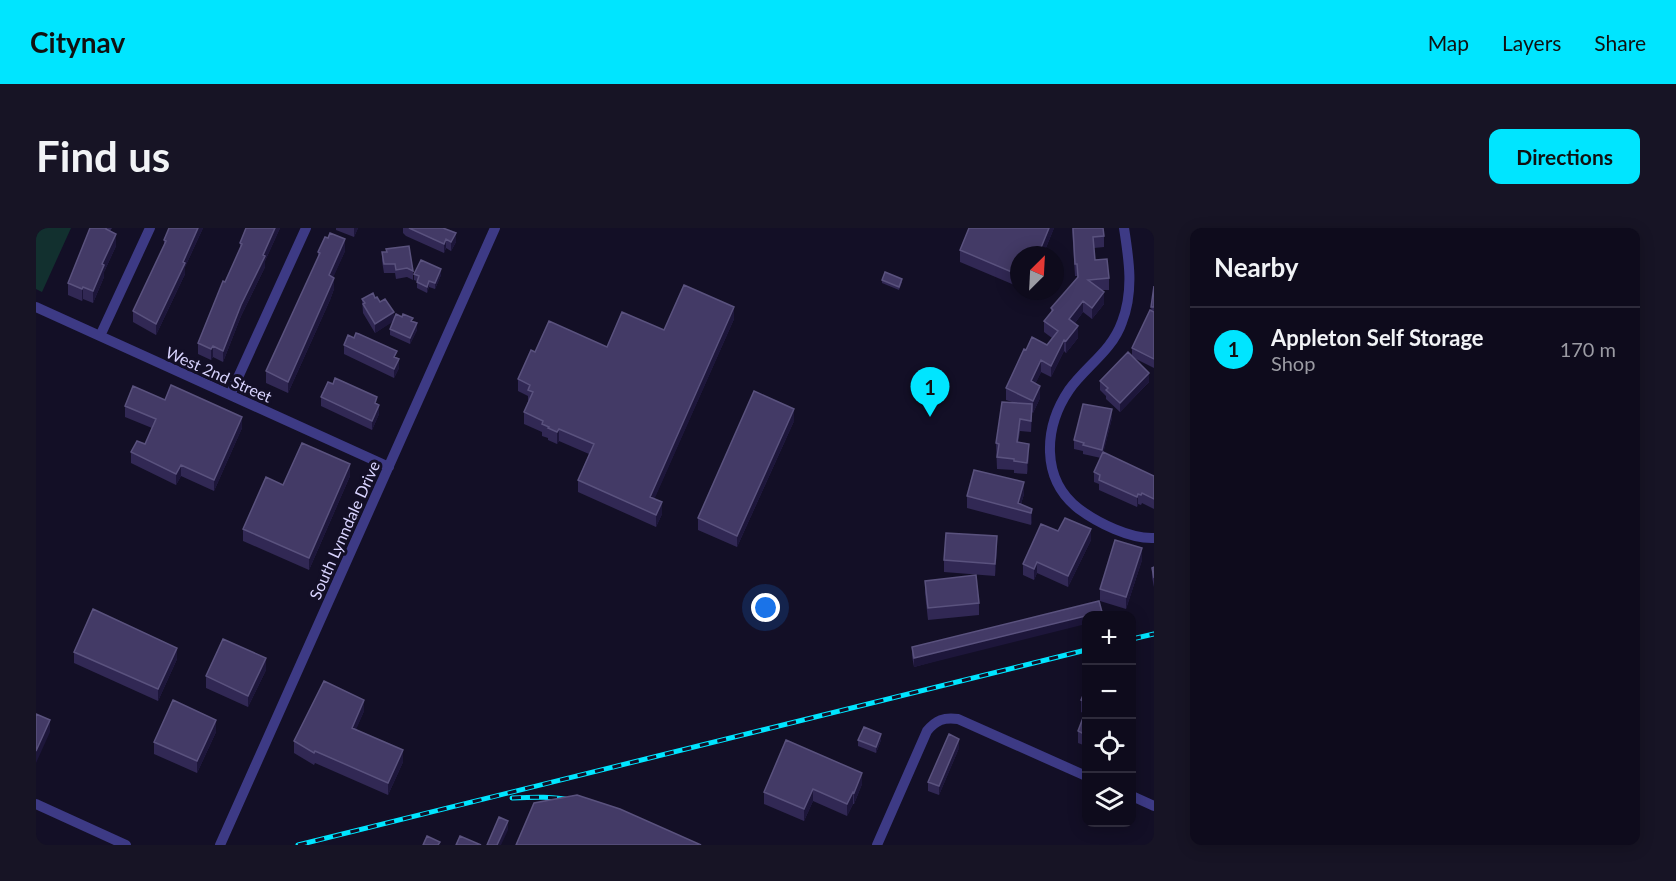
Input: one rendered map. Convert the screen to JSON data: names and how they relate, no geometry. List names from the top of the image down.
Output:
{
  "streets": {
    "street": ["West 2nd Street", "South Lynndale Drive"]
  },
  "crossings": [
    ["West 2nd Street", "South Lynndale Drive"]
  ],
  "north": "top right",
  "page": {
    "header": "Citynav",
    "nav": ["Map", "Layers", "Share"],
    "buttons": "Directions",
    "title": "Find us",
    "heading": "Nearby",
    "list": [
      {
        "mark": "1",
        "name": "Appleton Self Storage",
        "note": "Shop",
        "value": "170 m"
      }
    ],
    "pins": "1",
    "map_buttons": ["+", "−"]
  }
}
